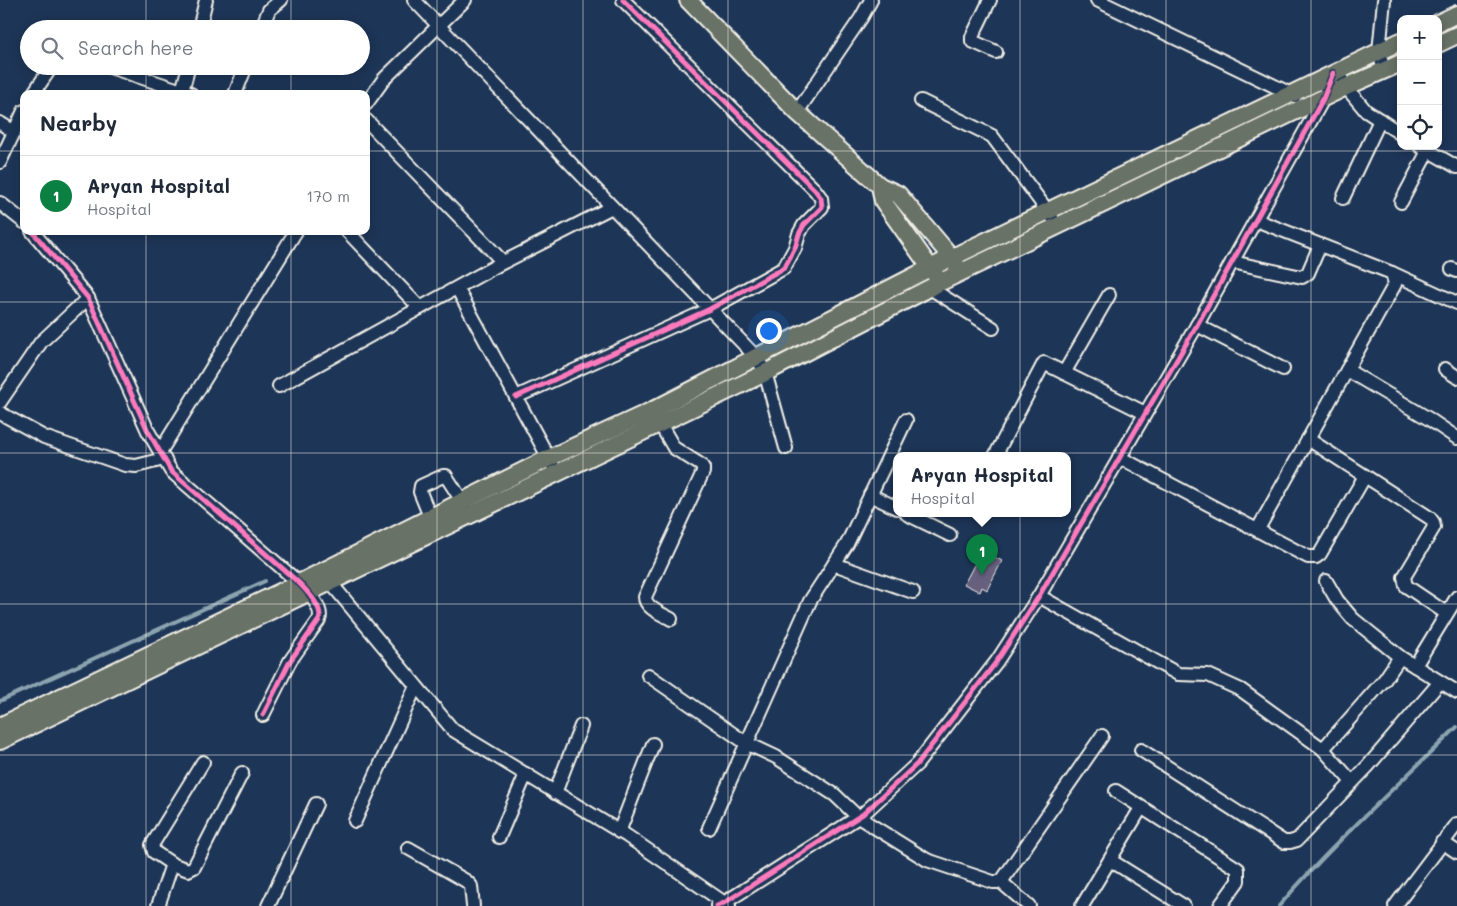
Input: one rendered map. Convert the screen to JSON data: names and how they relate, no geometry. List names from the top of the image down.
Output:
{
  "page": {
    "map_buttons": ["+", "−"],
    "search": "Search here",
    "heading": "Nearby",
    "list": [
      {
        "mark": "1",
        "name": "Aryan Hospital",
        "note": "Hospital",
        "value": "170 m"
      }
    ],
    "popup": ["Aryan Hospital", "Hospital"],
    "pins": "1"
  }
}
